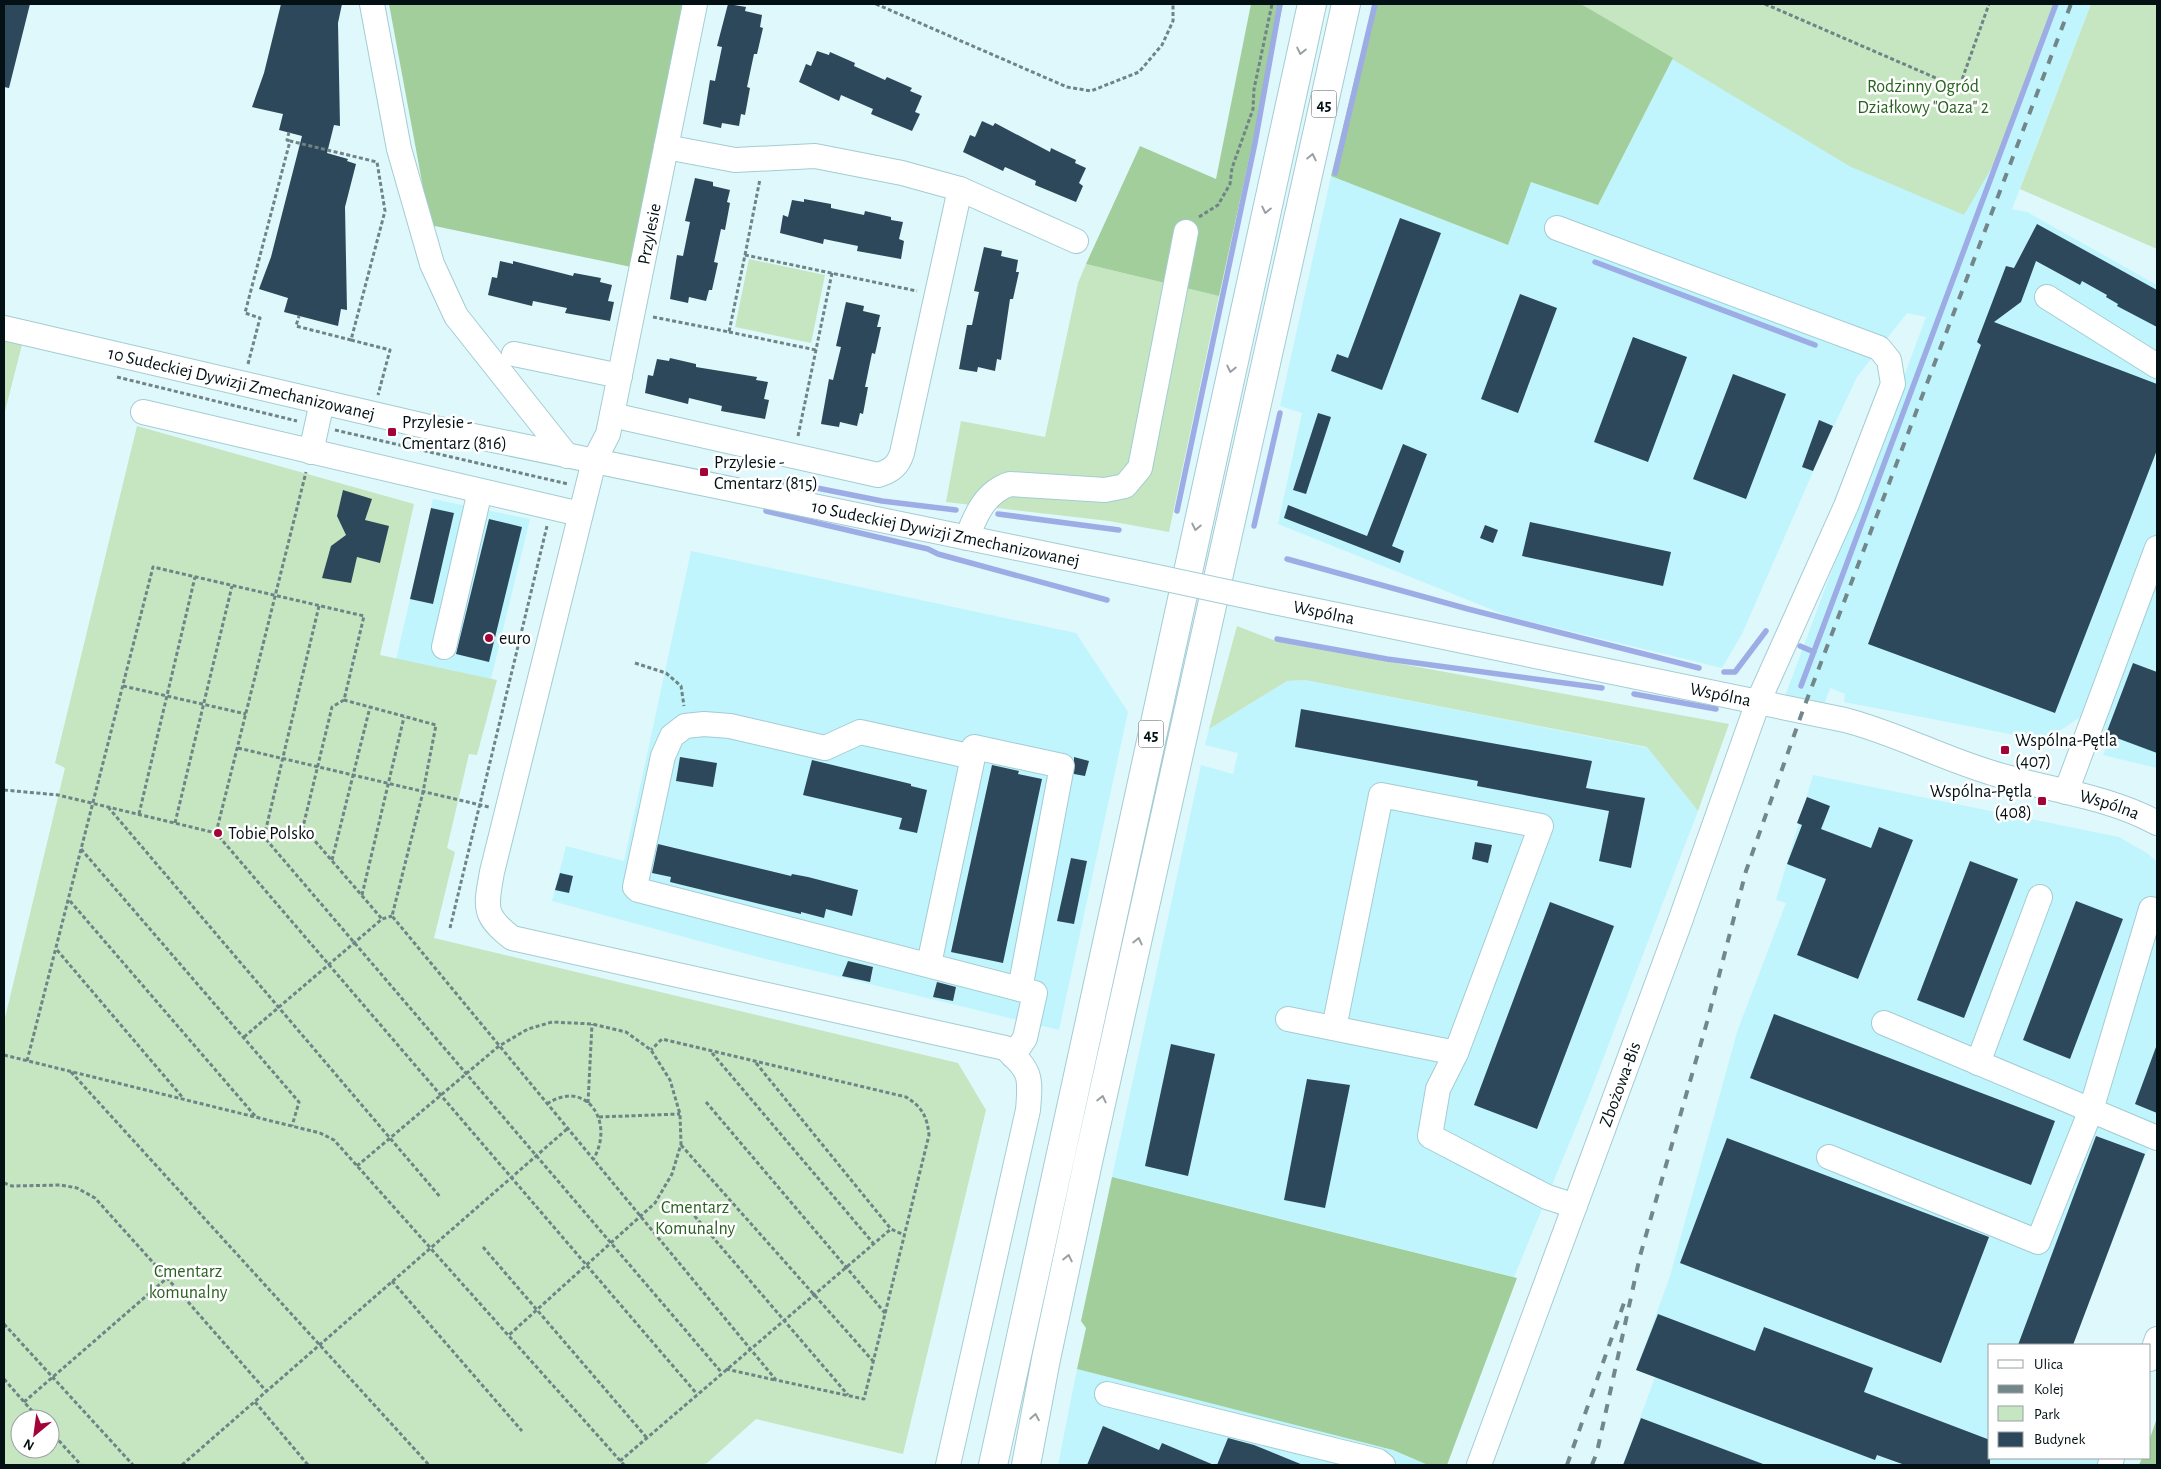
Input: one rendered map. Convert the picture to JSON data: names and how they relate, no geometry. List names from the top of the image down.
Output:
{
  "streets": {
    "main road": ["45"],
    "street": [
      "Przylesie",
      "10 Sudeckiej Dywizji Zmechanizowanej",
      "Wspólna",
      "Zbożowa-Bis"
    ]
  },
  "crossings": [
    ["Przylesie", "10 Sudeckiej Dywizji Zmechanizowanej"],
    ["10 Sudeckiej Dywizji Zmechanizowanej", "Wspólna"],
    ["Wspólna", "Zbożowa-Bis"]
  ],
  "parks": ["Rodzinny Ogród Działkowy \"Oaza\" 2", "Cmentarz Komunalny", "Cmentarz komunalny"],
  "places": {
    "transit": [
      "Przylesie - Cmentarz (816)",
      "Przylesie - Cmentarz (815)",
      "Wspólna-Pętla (407)",
      "Wspólna-Pętla (408)"
    ],
    "other": ["euro", "Tobie Polsko"]
  },
  "legend": [
    "Ulica",
    "Kolej",
    "Park",
    "Budynek"
  ],
  "north": "bottom left"
}
